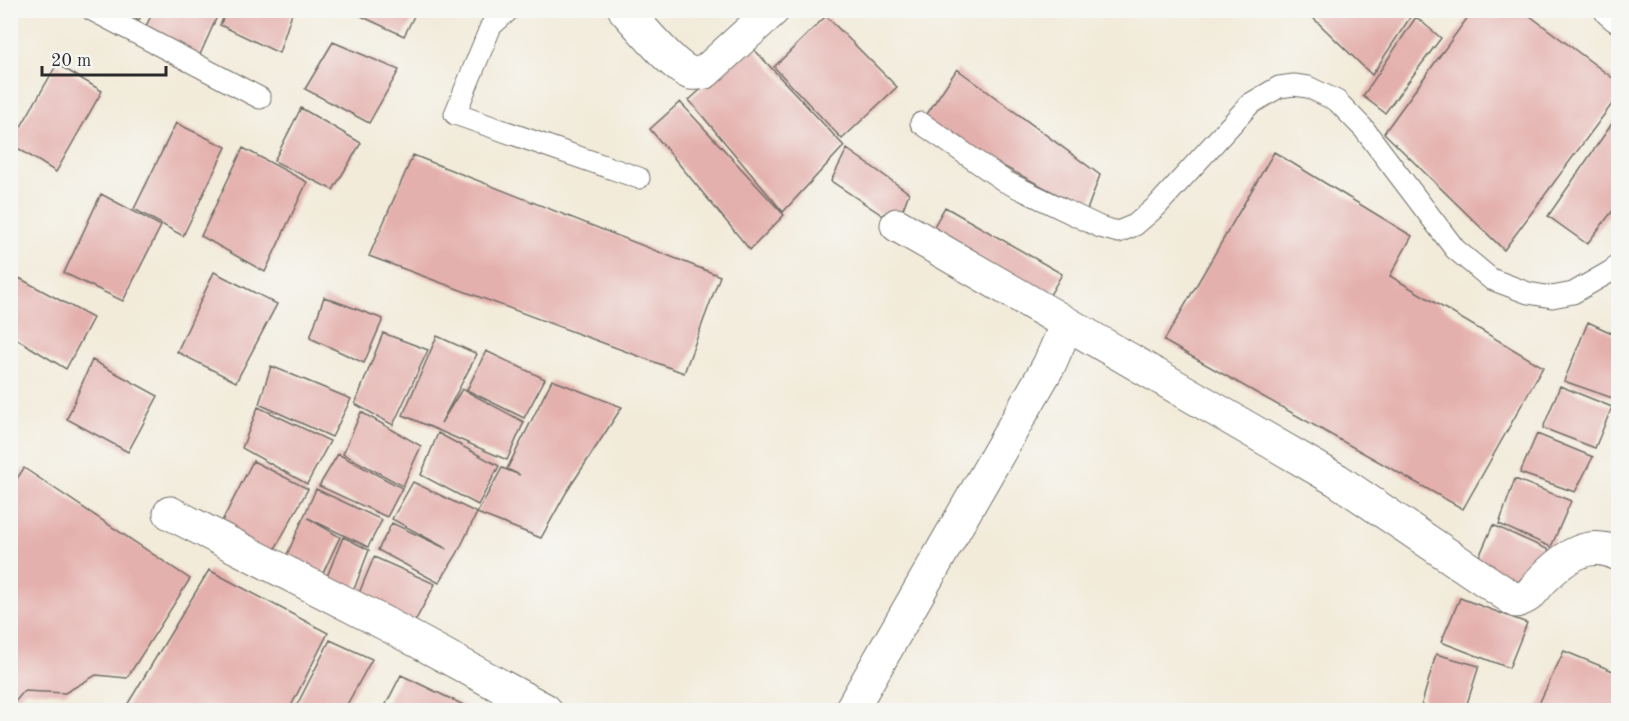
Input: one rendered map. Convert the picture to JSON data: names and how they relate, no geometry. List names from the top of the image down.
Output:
{
  "scale_bar": "20 m"
}
